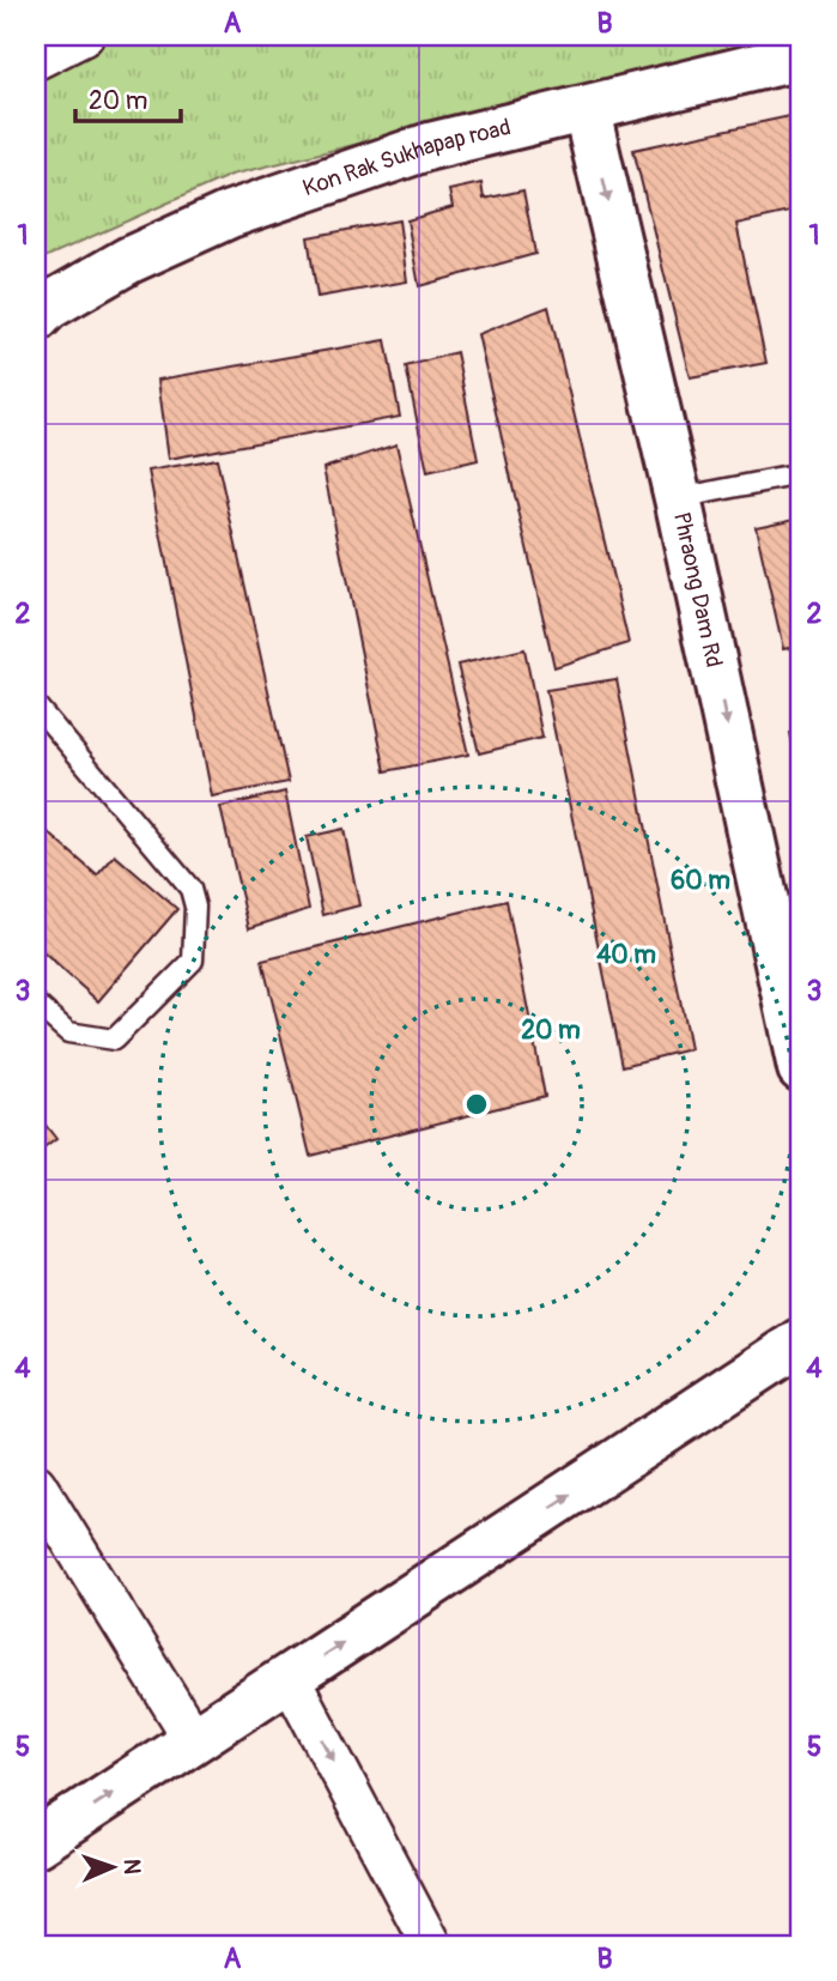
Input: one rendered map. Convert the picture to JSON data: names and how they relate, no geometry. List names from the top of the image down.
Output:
{
  "streets": {
    "street": ["Kon Rak Sukhapap road", "Phraong Dam Rd"]
  },
  "crossings": [
    ["Kon Rak Sukhapap road", "Phraong Dam Rd"]
  ],
  "one_way": ["Phraong Dam Rd"],
  "scale_bar": "20 m",
  "north": "right",
  "grid": {
    "columns": ["A", "B"],
    "rows": [
      "1",
      "2",
      "3",
      "4",
      "5"
    ]
  },
  "rings": ["60 m", "40 m", "20 m"]
}
